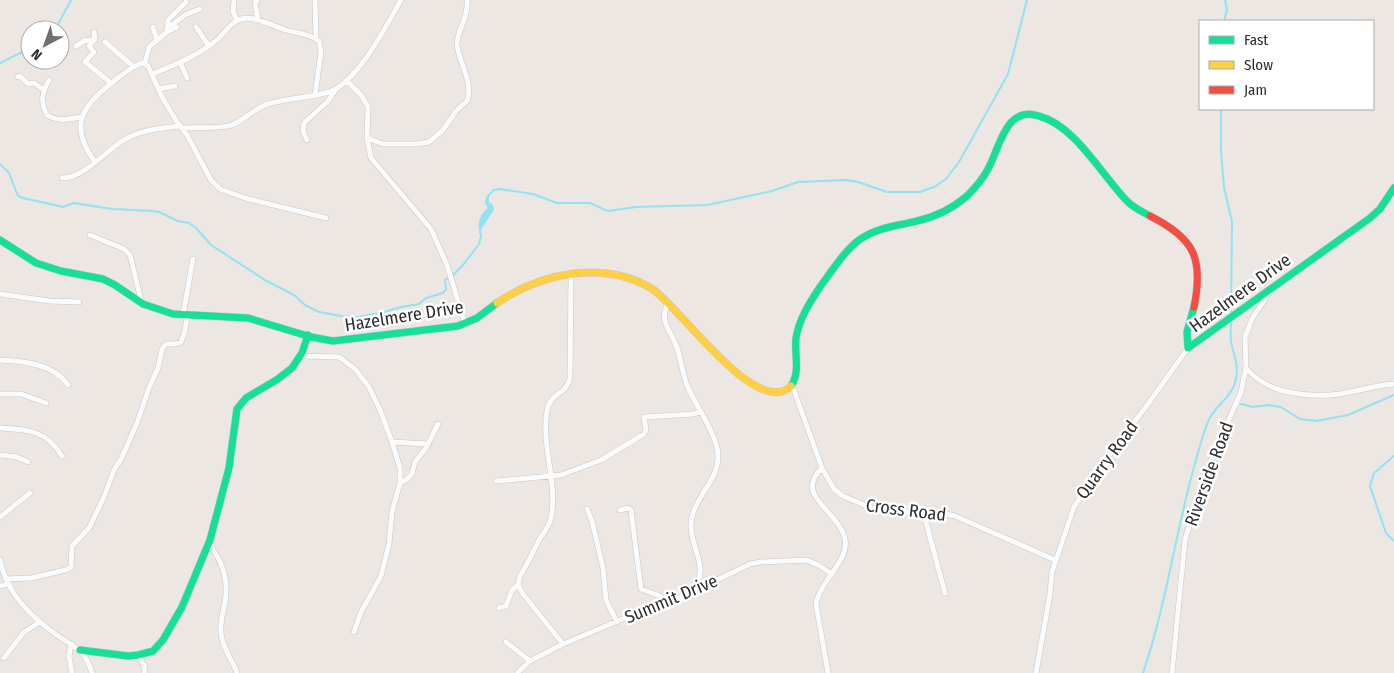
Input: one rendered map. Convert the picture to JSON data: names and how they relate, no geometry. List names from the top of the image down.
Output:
{
  "streets": {
    "street": [
      "Hazelmere Drive",
      "Quarry Road",
      "Riverside Road",
      "Cross Road",
      "Summit Drive"
    ]
  },
  "crossings": [
    ["Hazelmere Drive", "Quarry Road"],
    ["Hazelmere Drive", "Riverside Road"],
    ["Hazelmere Drive", "Cross Road"],
    ["Quarry Road", "Cross Road"]
  ],
  "legend": ["Fast", "Slow", "Jam"],
  "north": "bottom left"
}
